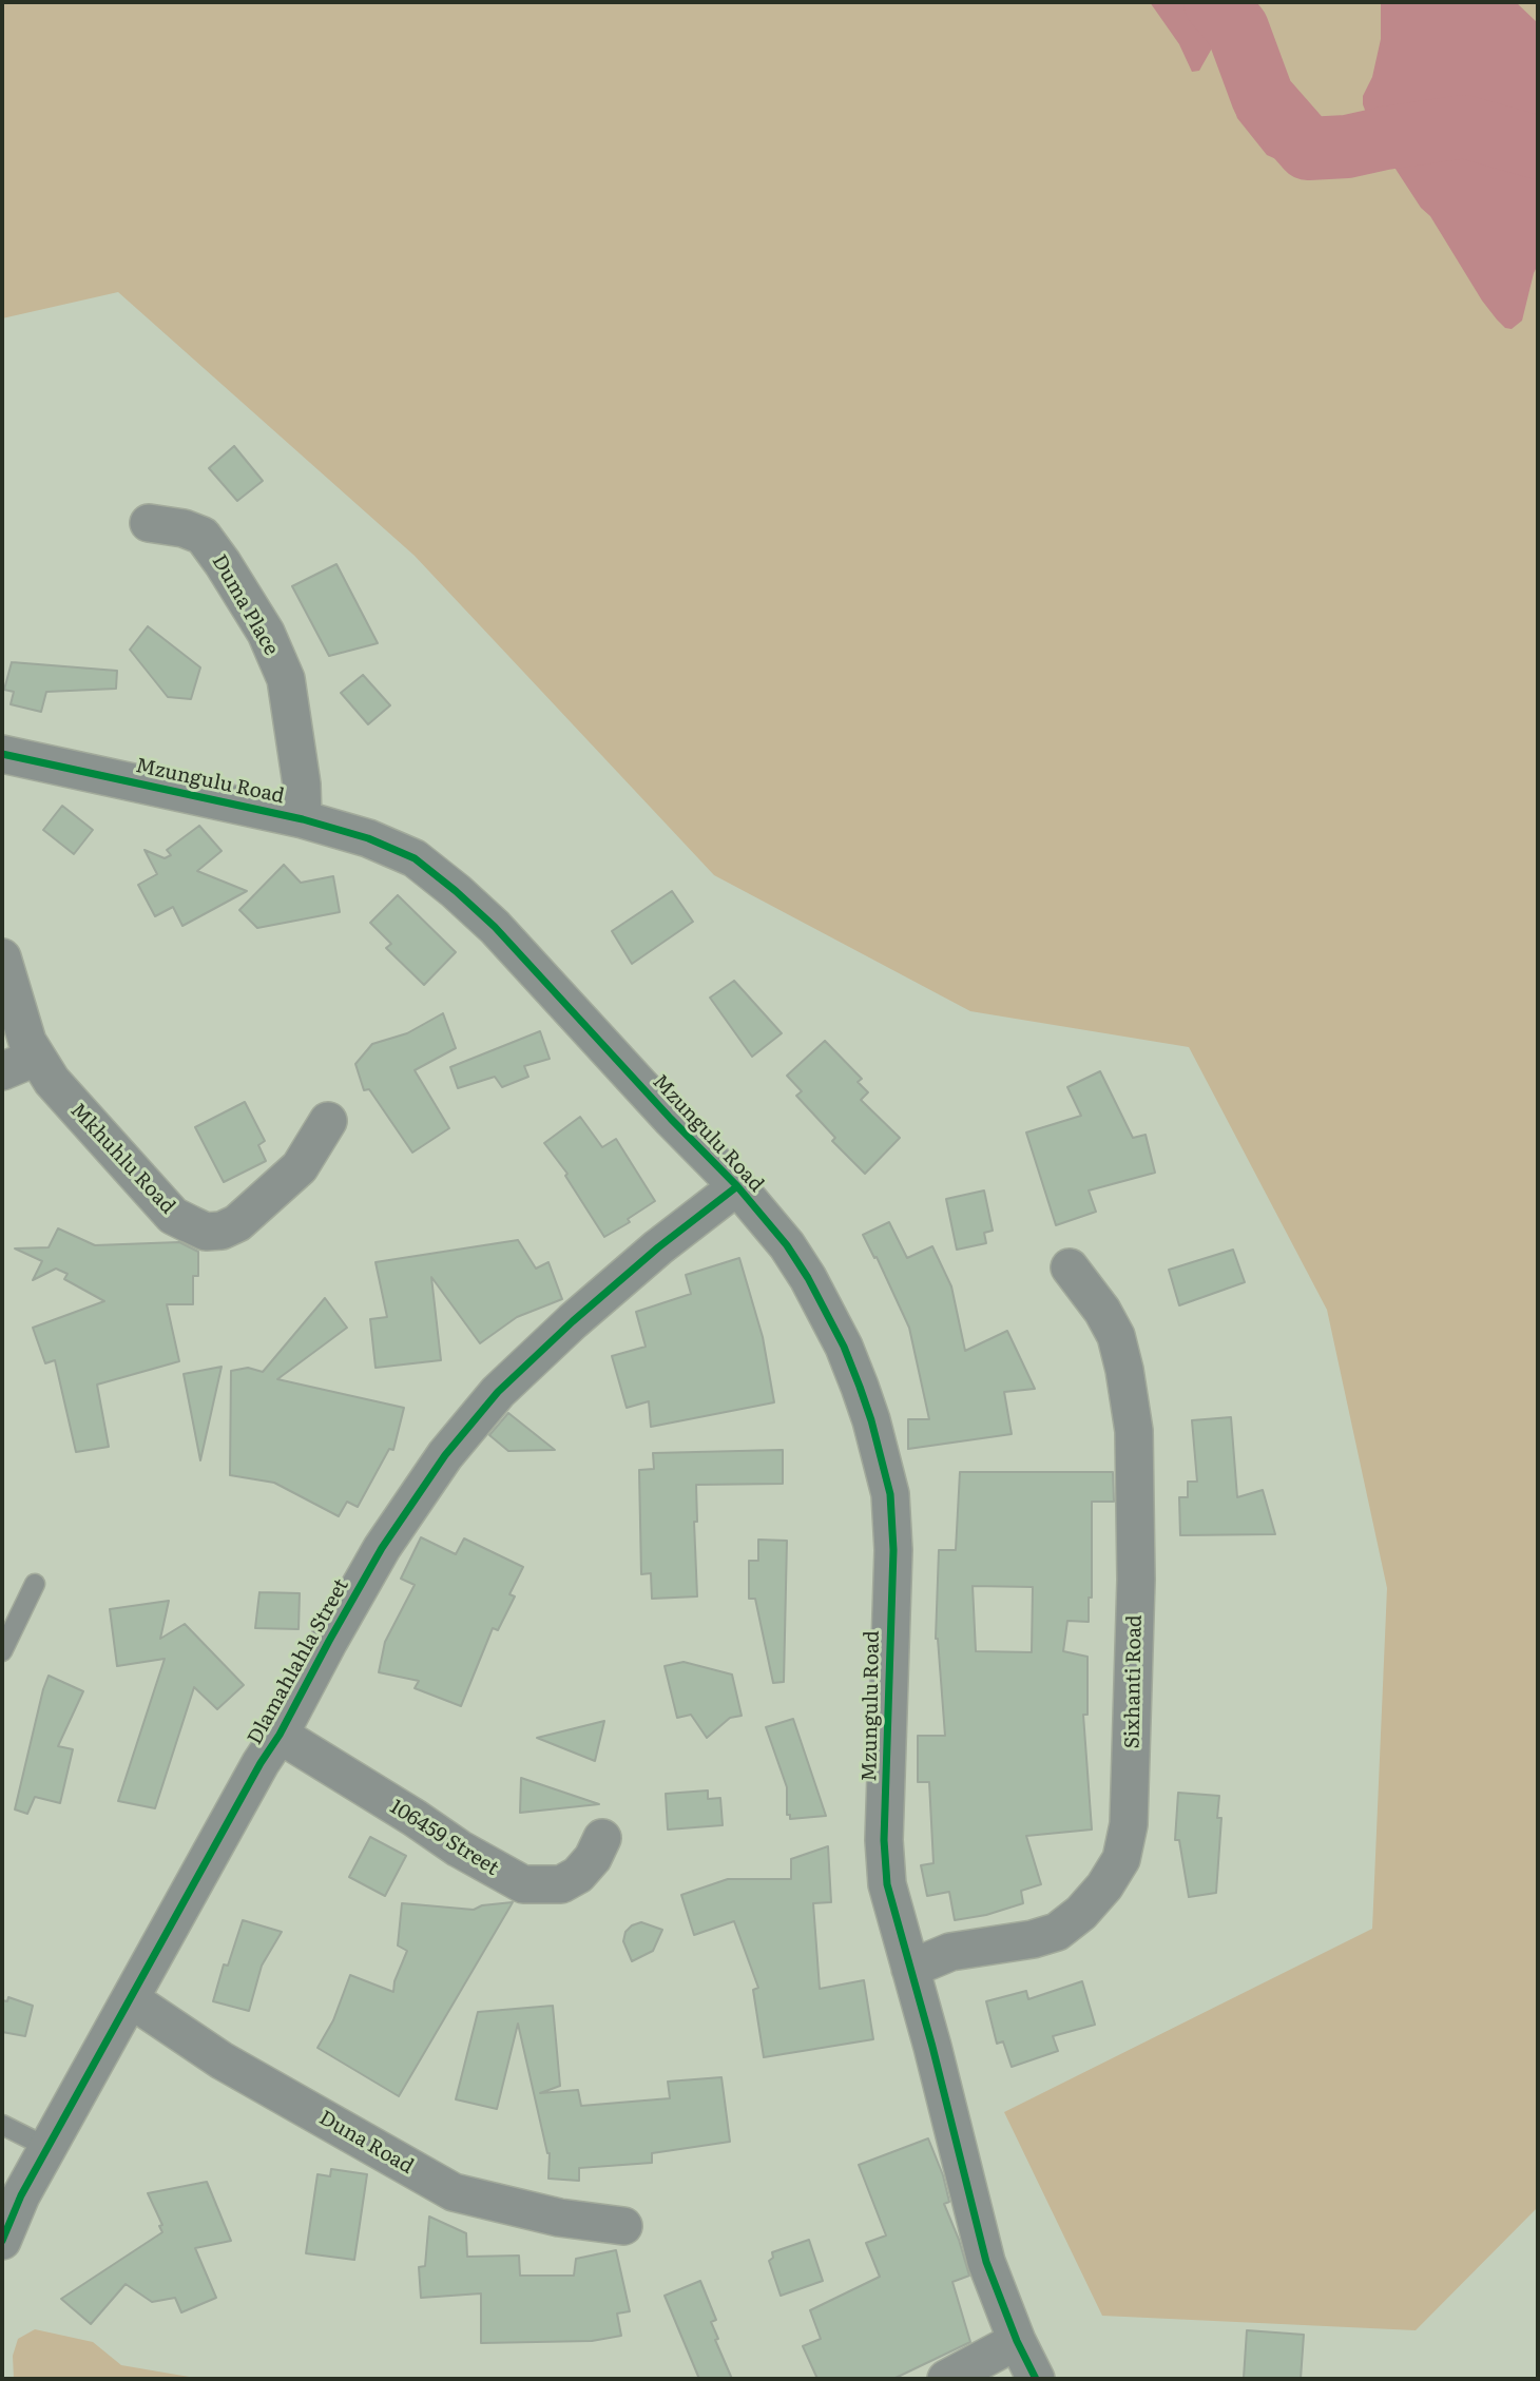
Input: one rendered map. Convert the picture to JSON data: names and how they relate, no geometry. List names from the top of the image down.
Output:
{
  "streets": {
    "street": [
      "Duma Place",
      "Mzungulu Road",
      "Mkhuhlu Road",
      "Dlamahlahla Street",
      "Sixhanti Road",
      "106459 Street",
      "Duna Road"
    ]
  },
  "crossings": [
    ["Duma Place", "Mzungulu Road"],
    ["Mzungulu Road", "Dlamahlahla Street"],
    ["Mzungulu Road", "Sixhanti Road"],
    ["Dlamahlahla Street", "106459 Street"],
    ["Dlamahlahla Street", "Duna Road"]
  ]
}
